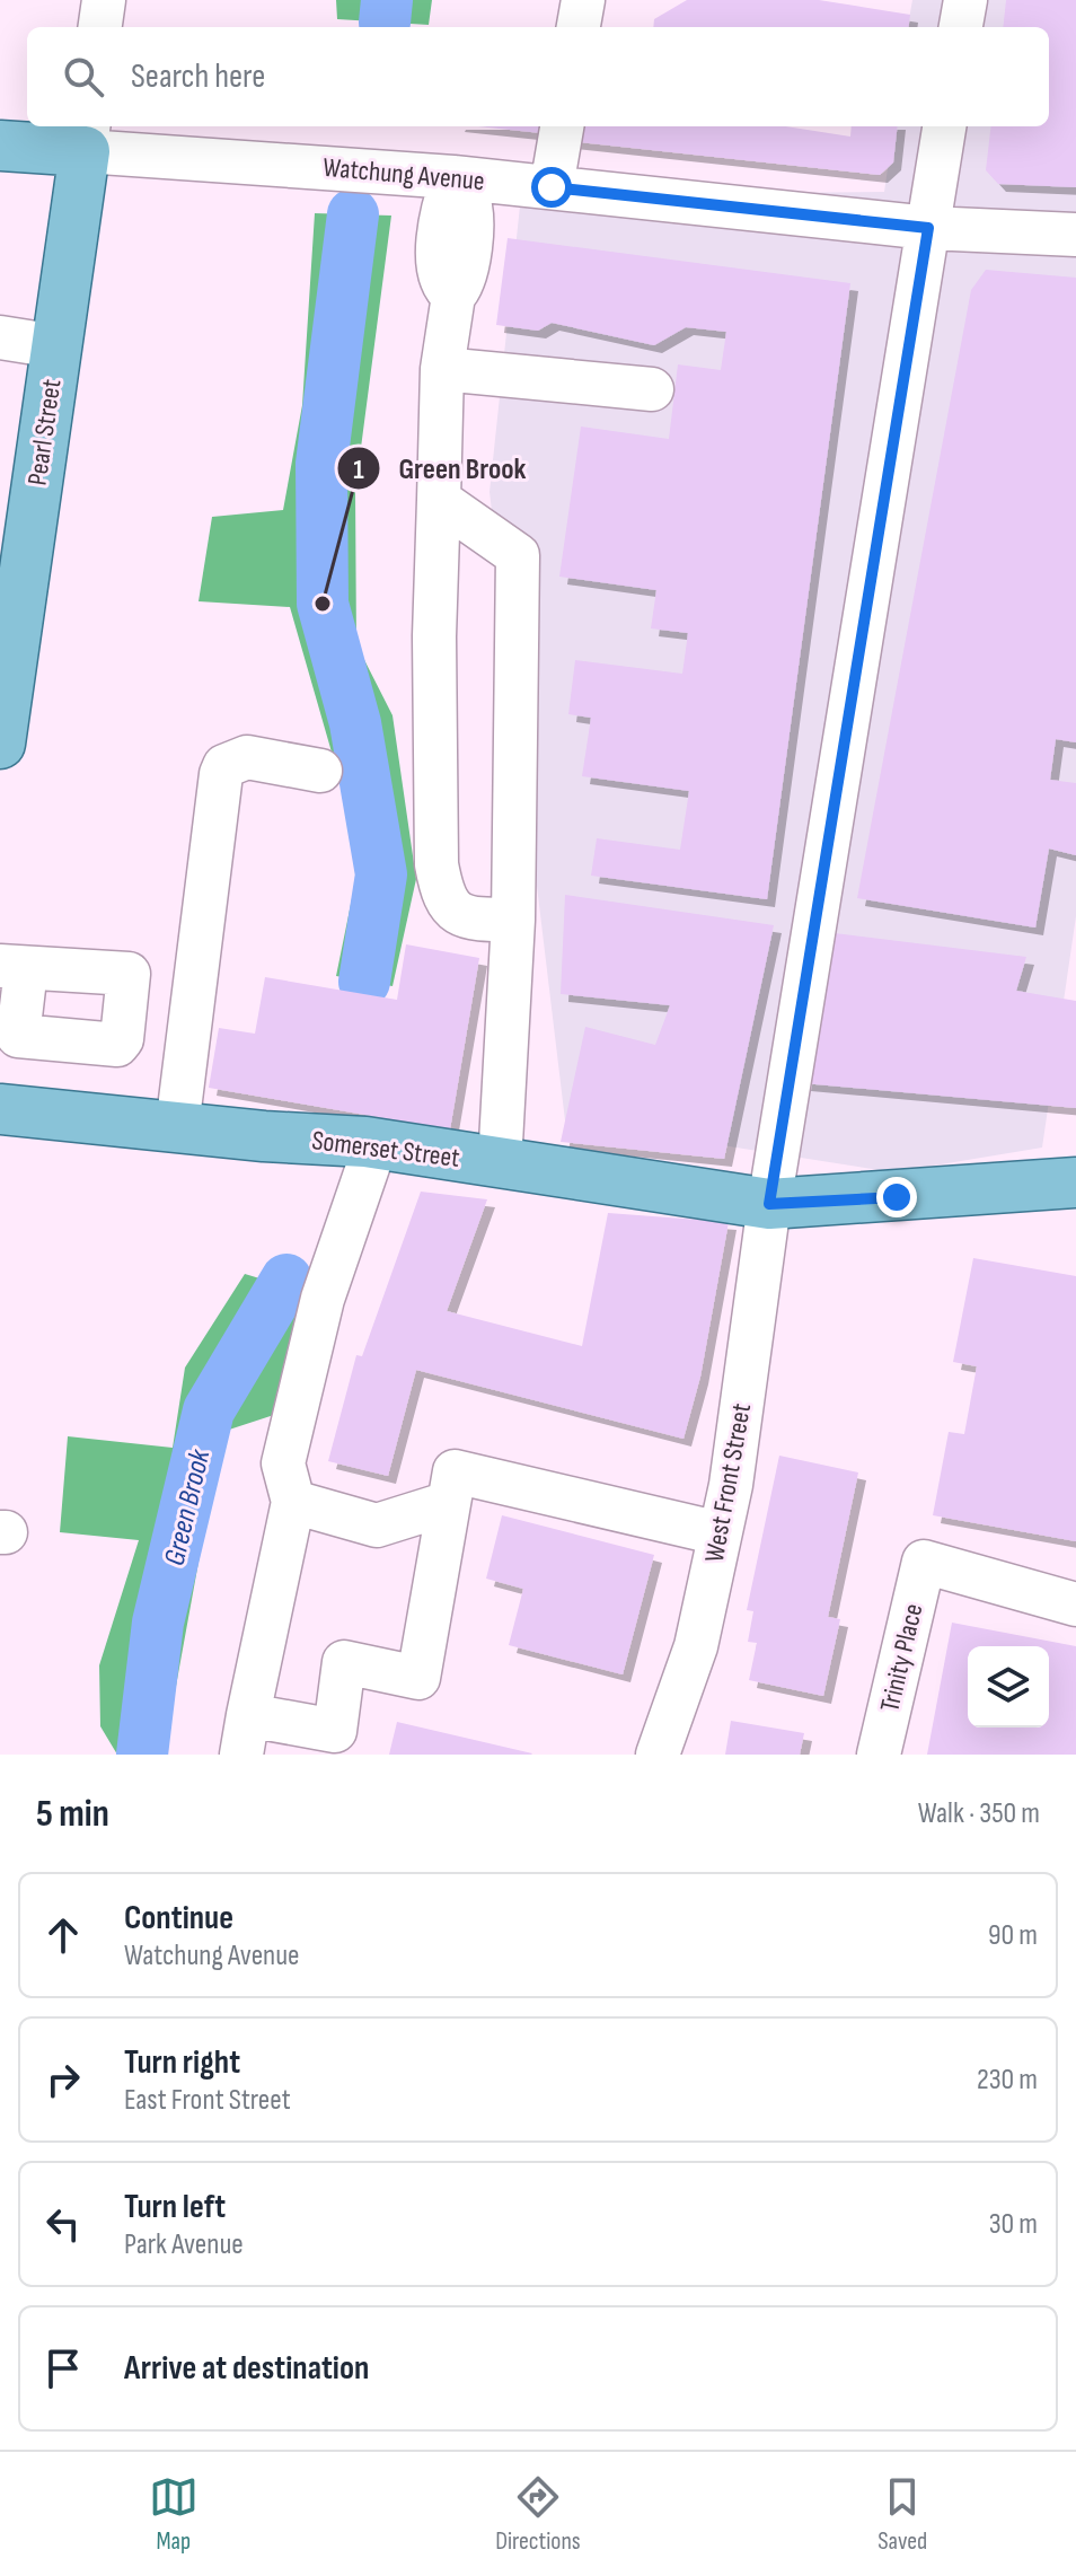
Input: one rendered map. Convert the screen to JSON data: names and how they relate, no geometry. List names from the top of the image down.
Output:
{
  "streets": {
    "main road": ["Watchung Avenue", "Pearl Street", "Somerset Street"],
    "street": ["West Front Street", "Trinity Place"]
  },
  "crossings": [
    ["Watchung Avenue", "Pearl Street"],
    ["Watchung Avenue", "West Front Street"],
    ["Somerset Street", "West Front Street"]
  ],
  "water": ["Green Brook"],
  "places": ["Green Brook"],
  "page": {
    "search": "Search here",
    "heading": ["5 min", "Walk · 350 m"],
    "list": [
      ["Continue", "Watchung Avenue", "90 m"],
      ["Turn right", "East Front Street", "230 m"],
      ["Turn left", "Park Avenue", "30 m"],
      "Arrive at destination"
    ],
    "nav": ["Map", "Directions", "Saved"]
  }
}
